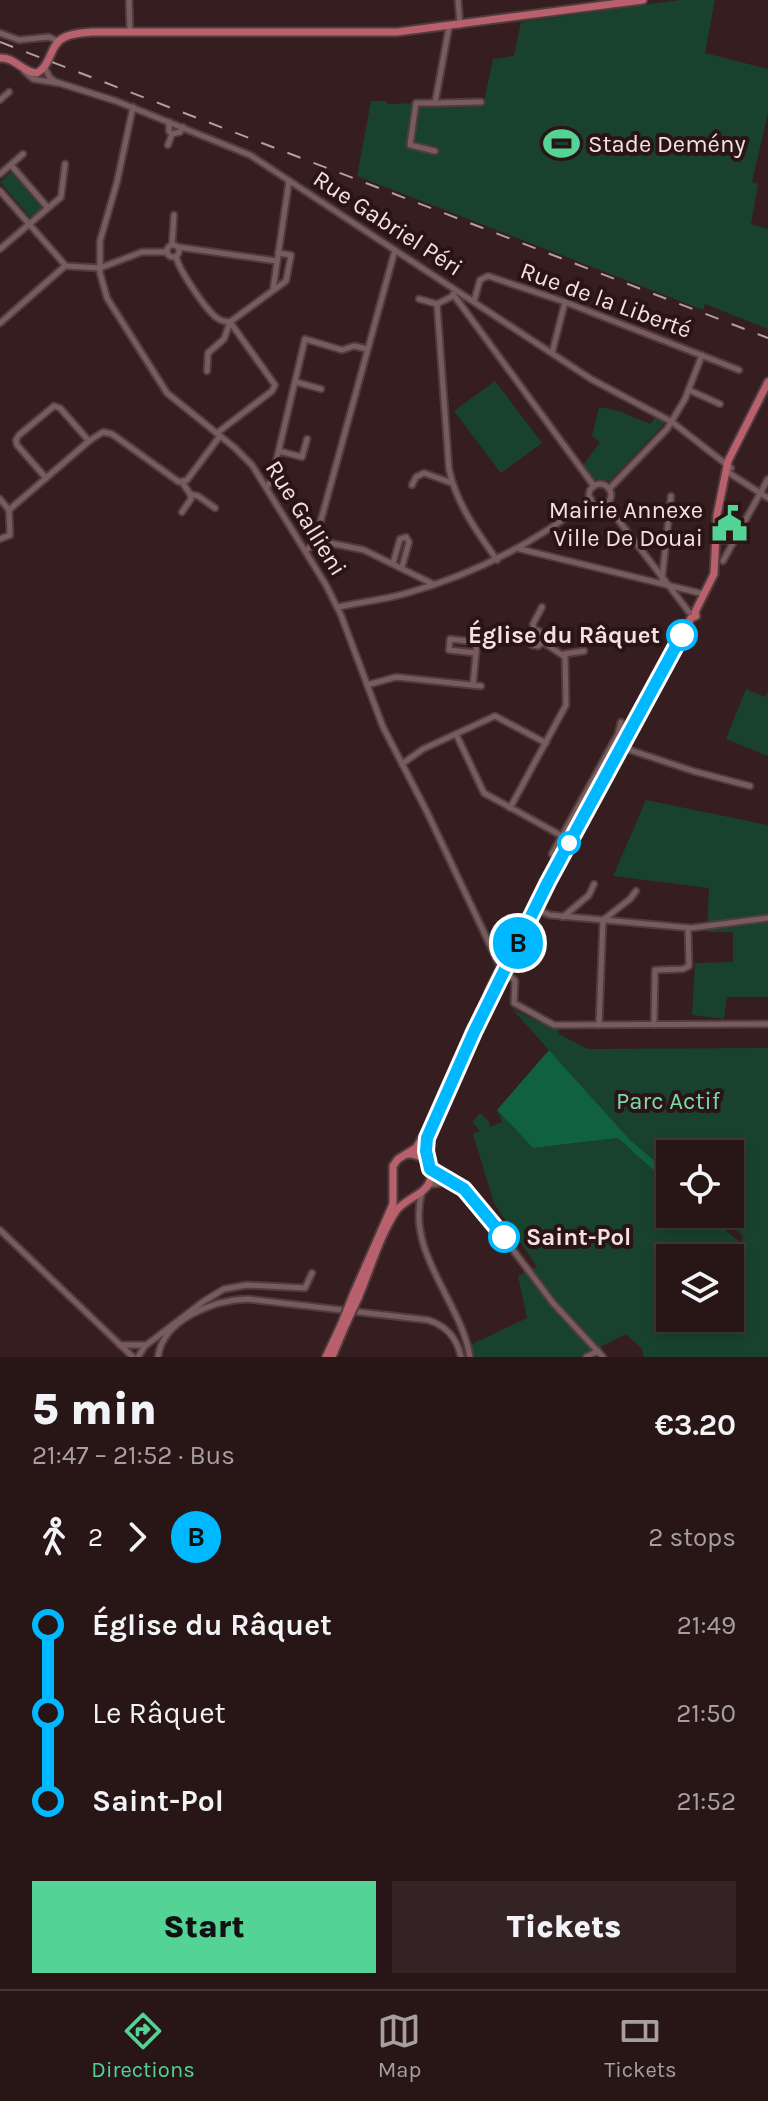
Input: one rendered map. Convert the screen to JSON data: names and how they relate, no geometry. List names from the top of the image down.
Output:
{
  "streets": {
    "street": ["Rue Gabriel Péri", "Rue de la Liberté", "Rue Gallieni"]
  },
  "crossings": [
    ["Rue Gabriel Péri", "Rue de la Liberté"],
    ["Rue Gabriel Péri", "Rue Gallieni"]
  ],
  "parks": ["Parc Actif"],
  "places": {
    "sports": ["Stade Demény"],
    "public building": ["Mairie Annexe Ville De Douai"],
    "other": ["Église du Râquet", "Saint-Pol"]
  },
  "lines": ["bus line B"],
  "page": {
    "on_map": "B",
    "heading": ["5 min", "21:47 – 21:52 · Bus", "€3.20"],
    "legs": ["2", "B", "2 stops"],
    "list": [
      {
        "name": "Église du Râquet",
        "value": "21:49"
      },
      {
        "name": "Le Râquet",
        "value": "21:50"
      },
      {
        "name": "Saint-Pol",
        "value": "21:52"
      }
    ],
    "buttons": ["Start", "Tickets"],
    "tabs": ["Directions", "Map", "Tickets"]
  }
}
